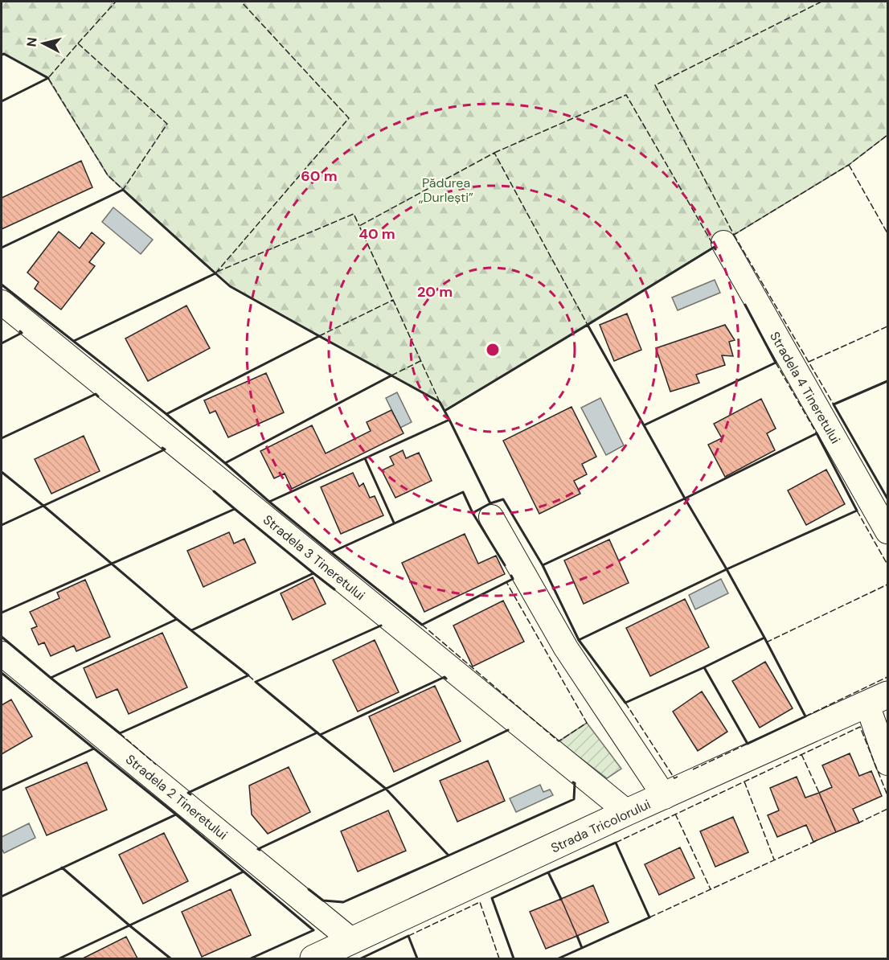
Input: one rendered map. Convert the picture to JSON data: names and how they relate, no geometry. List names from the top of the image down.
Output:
{
  "streets": {
    "street": [
      "Stradela 4 Tineretului",
      "Stradela 3 Tineretului",
      "Stradela 2 Tineretului",
      "Strada Tricolorului"
    ]
  },
  "crossings": [
    ["Stradela 3 Tineretului", "Strada Tricolorului"],
    ["Stradela 2 Tineretului", "Strada Tricolorului"]
  ],
  "parks": ["Pădurea „Durlești”"],
  "north": "left",
  "rings": ["60 m", "40 m", "20 m"]
}
